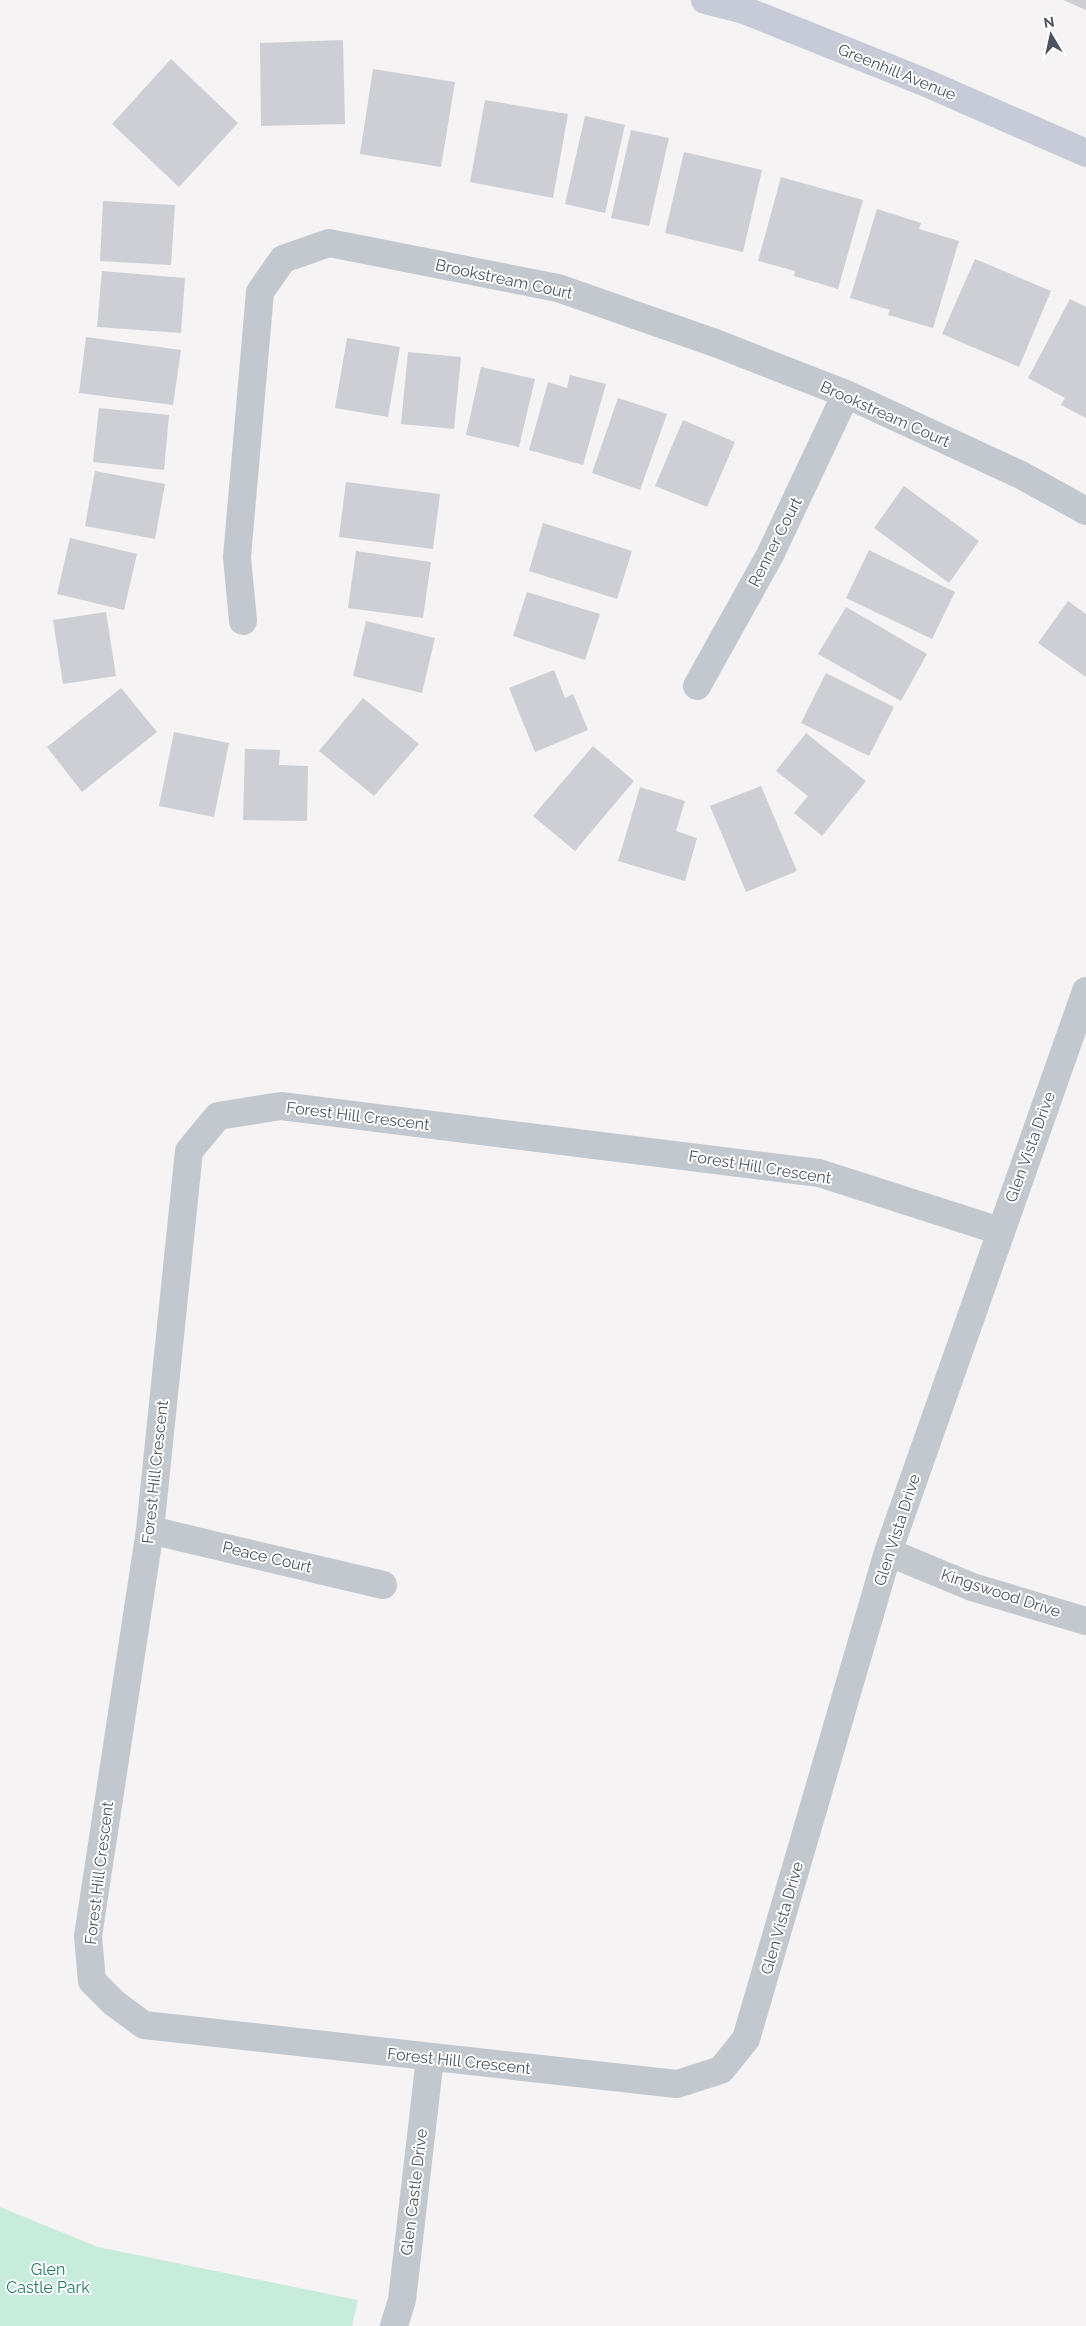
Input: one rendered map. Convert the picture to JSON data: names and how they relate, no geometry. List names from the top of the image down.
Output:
{
  "streets": {
    "street": [
      "Greenhill Avenue",
      "Brookstream Court",
      "Renner Court",
      "Forest Hill Crescent",
      "Glen Vista Drive",
      "Peace Court",
      "Kingswood Drive",
      "Glen Castle Drive"
    ]
  },
  "crossings": [
    ["Brookstream Court", "Renner Court"],
    ["Forest Hill Crescent", "Glen Vista Drive"],
    ["Forest Hill Crescent", "Peace Court"],
    ["Forest Hill Crescent", "Glen Castle Drive"],
    ["Glen Vista Drive", "Kingswood Drive"]
  ],
  "parks": ["Glen Castle Park"],
  "north": "top"
}
